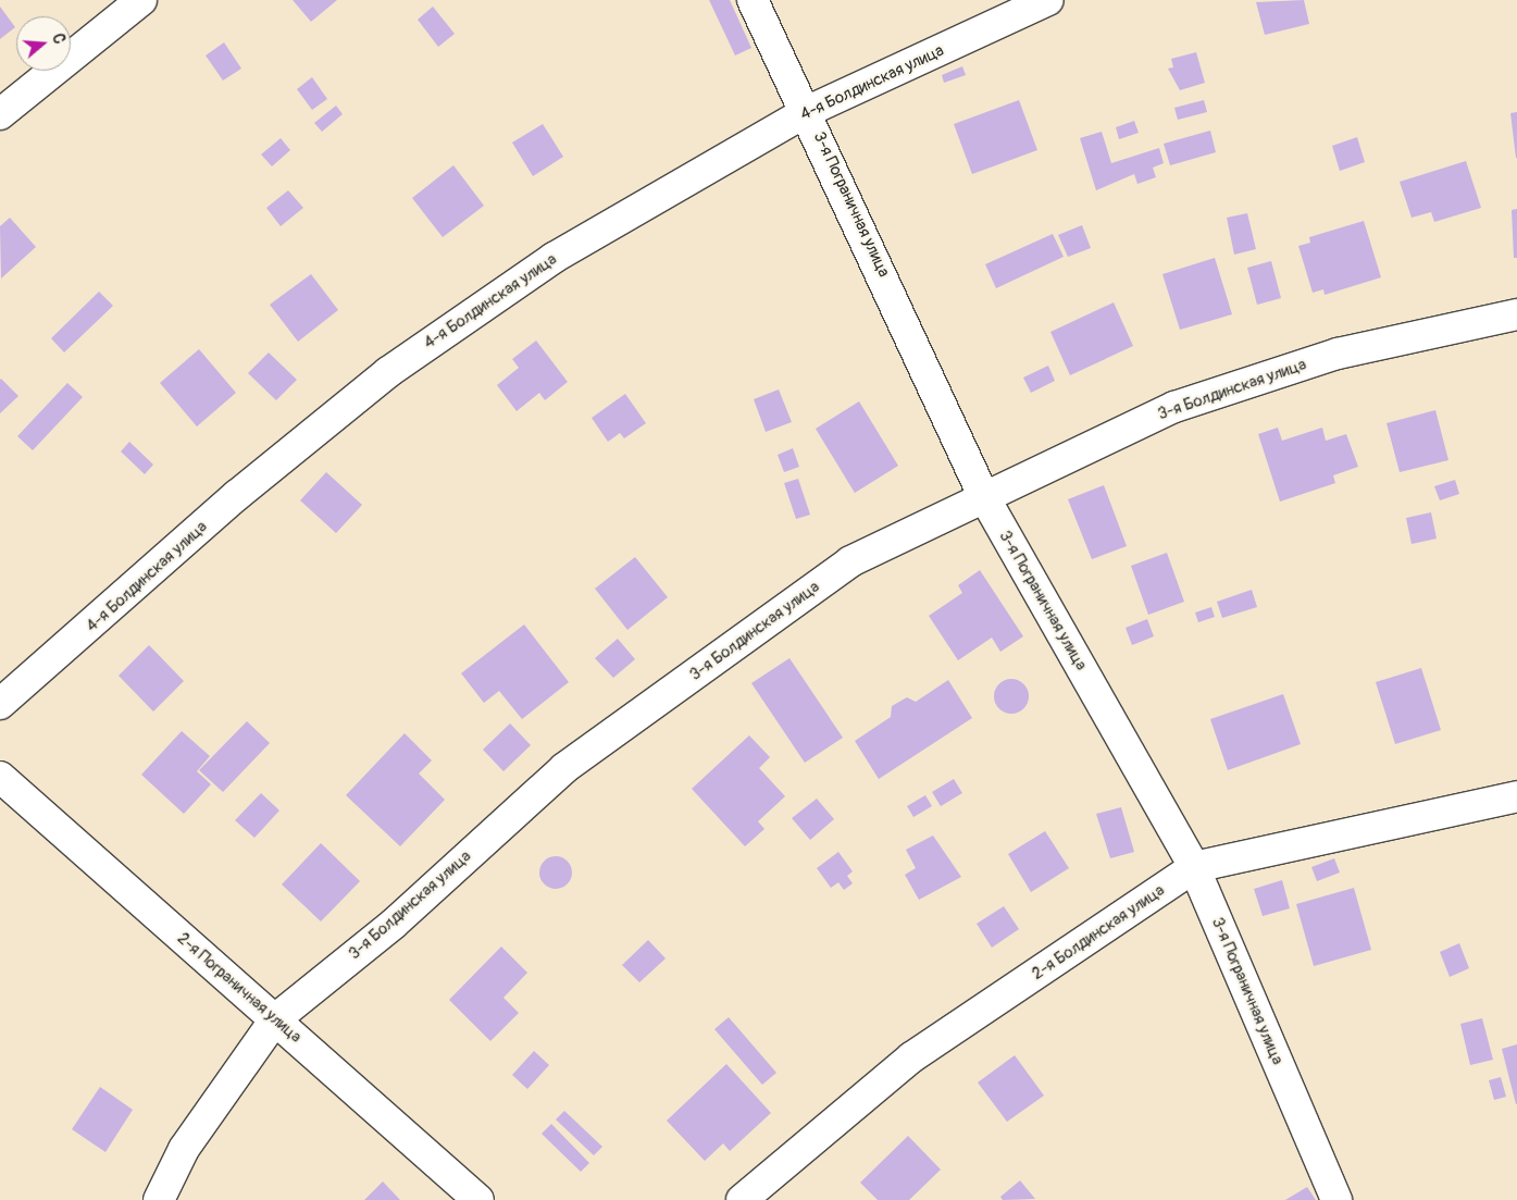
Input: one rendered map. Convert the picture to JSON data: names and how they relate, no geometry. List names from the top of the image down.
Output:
{
  "streets": {
    "street": [
      "4-я Болдинская улица",
      "3-я Пограничная улица",
      "3-я Болдинская улица",
      "2-я Болдинская улица",
      "2-я Пограничная улица"
    ]
  },
  "crossings": [
    ["4-я Болдинская улица", "3-я Пограничная улица"],
    ["3-я Пограничная улица", "3-я Болдинская улица"],
    ["3-я Пограничная улица", "2-я Болдинская улица"],
    ["3-я Болдинская улица", "2-я Пограничная улица"]
  ],
  "north": "right"
}
